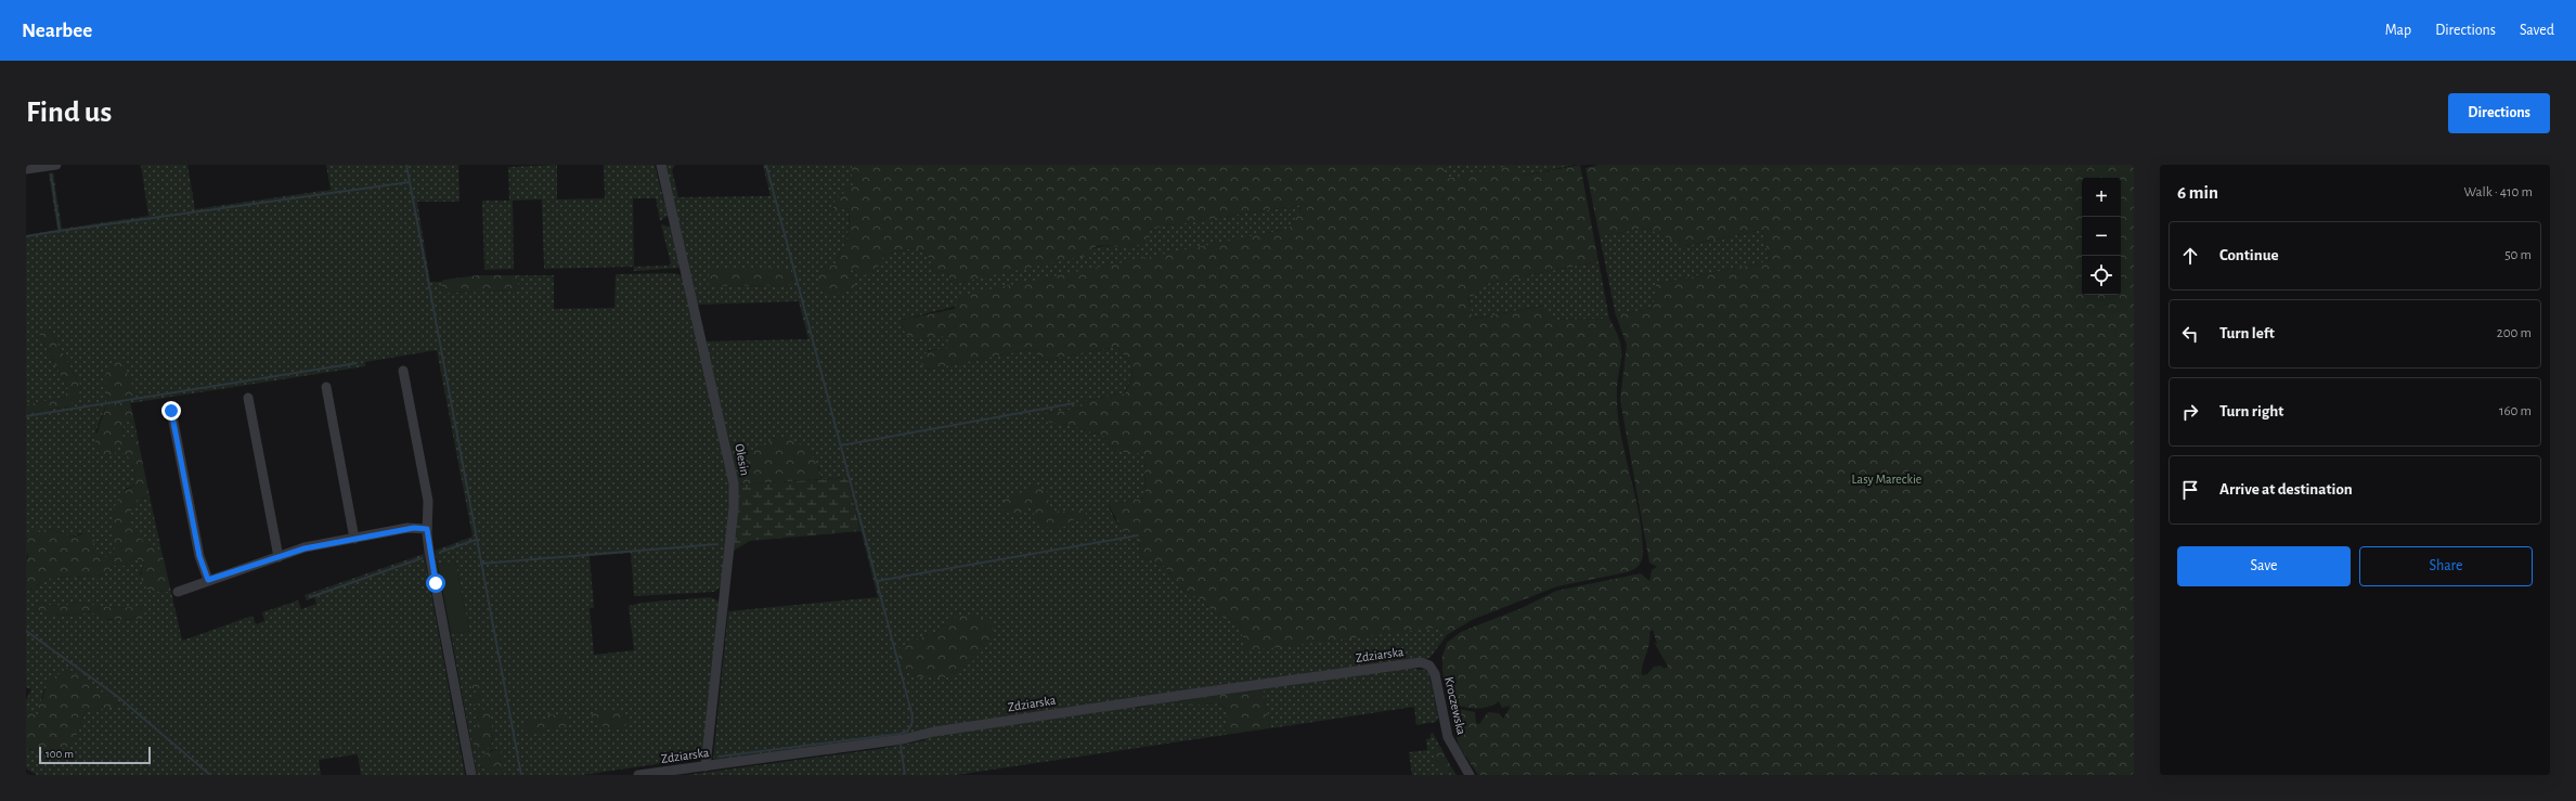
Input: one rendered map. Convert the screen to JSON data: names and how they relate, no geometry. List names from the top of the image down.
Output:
{
  "streets": {
    "street": ["Olesin", "Zdziarska", "Kroczewska"]
  },
  "crossings": [
    ["Olesin", "Zdziarska"],
    ["Zdziarska", "Kroczewska"]
  ],
  "parks": ["Lasy Mareckie"],
  "scale_bar": "100 m",
  "page": {
    "header": "Nearbee",
    "nav": ["Map", "Directions", "Saved"],
    "buttons": [
      "Directions",
      ["Save", "Share"]
    ],
    "title": "Find us",
    "heading": ["6 min", "Walk · 410 m"],
    "map_buttons": ["+", "−"],
    "list": [
      ["Continue", "50 m"],
      ["Turn left", "200 m"],
      ["Turn right", "160 m"],
      "Arrive at destination"
    ],
    "scale": "100 m"
  }
}
